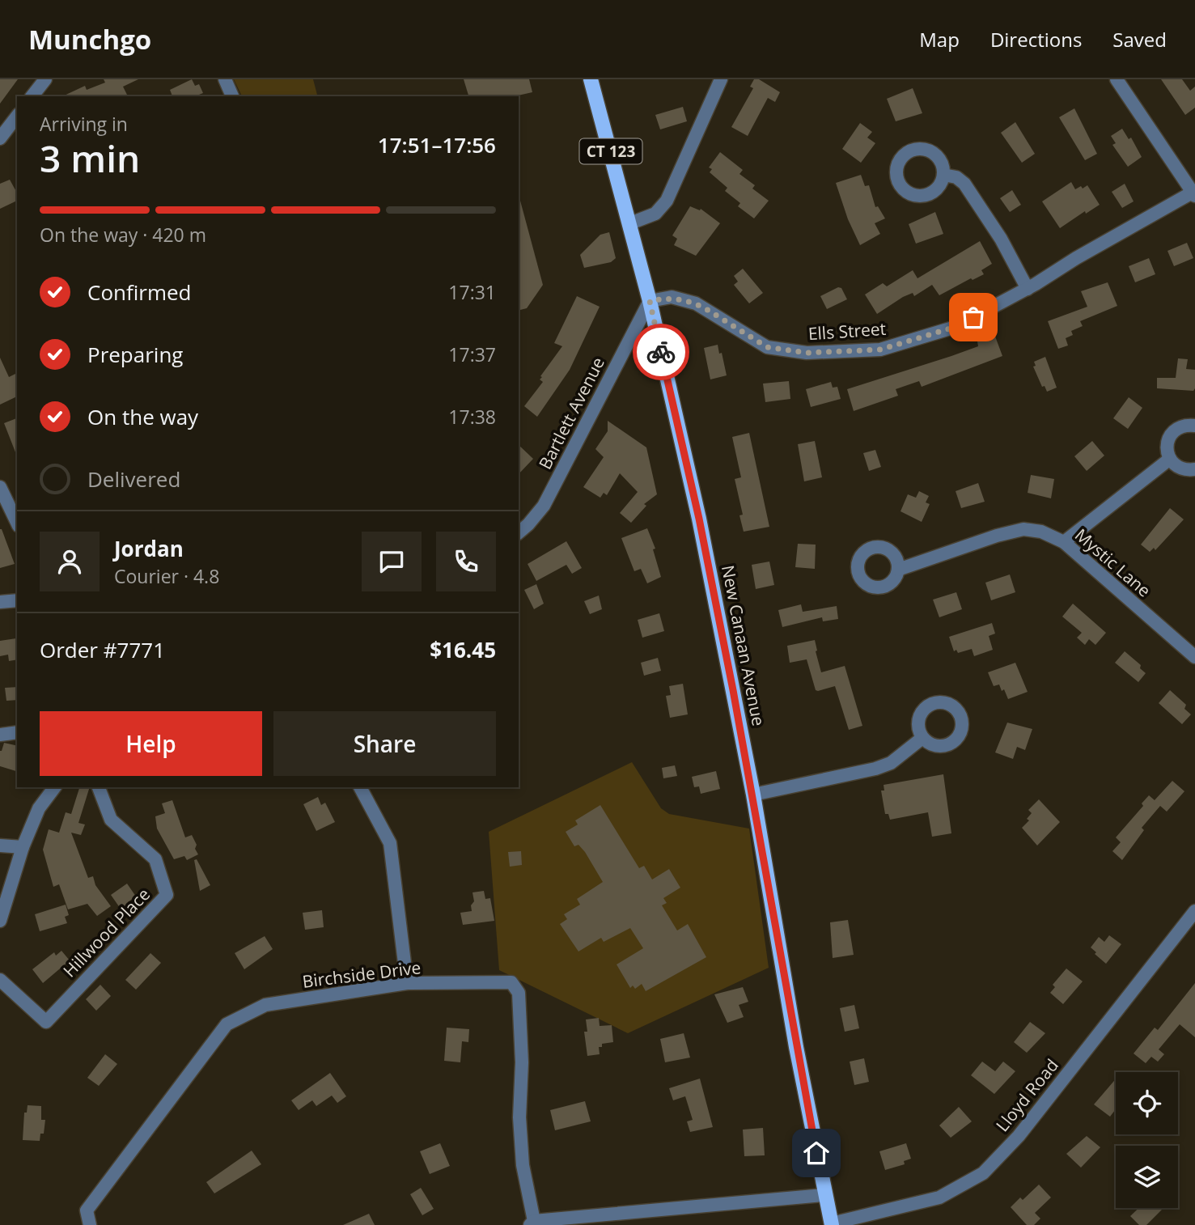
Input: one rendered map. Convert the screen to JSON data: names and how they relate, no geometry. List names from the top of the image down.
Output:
{
  "streets": {
    "main road": ["CT 123", "New Canaan Avenue"],
    "street": [
      "Ells Street",
      "Bartlett Avenue",
      "Mystic Lane",
      "Hillwood Place",
      "Birchside Drive",
      "Lloyd Road"
    ]
  },
  "crossings": [
    ["Ells Street", "Bartlett Avenue"],
    ["Ells Street", "New Canaan Avenue"],
    ["Bartlett Avenue", "New Canaan Avenue"],
    ["New Canaan Avenue", "Birchside Drive"],
    ["New Canaan Avenue", "Lloyd Road"]
  ],
  "page": {
    "header": "Munchgo",
    "nav": ["Map", "Directions", "Saved"],
    "heading": ["3 min", "Arriving in", "17:51–17:56"],
    "panel": [
      "Jordan",
      "Courier · 4.8",
      "Order #7771",
      "$16.45"
    ],
    "bar": "On the way · 420 m",
    "list": [
      ["Confirmed", "17:31"],
      ["Preparing", "17:37"],
      ["On the way", "17:38"],
      "Delivered"
    ],
    "buttons": ["Help", "Share"]
  }
}
